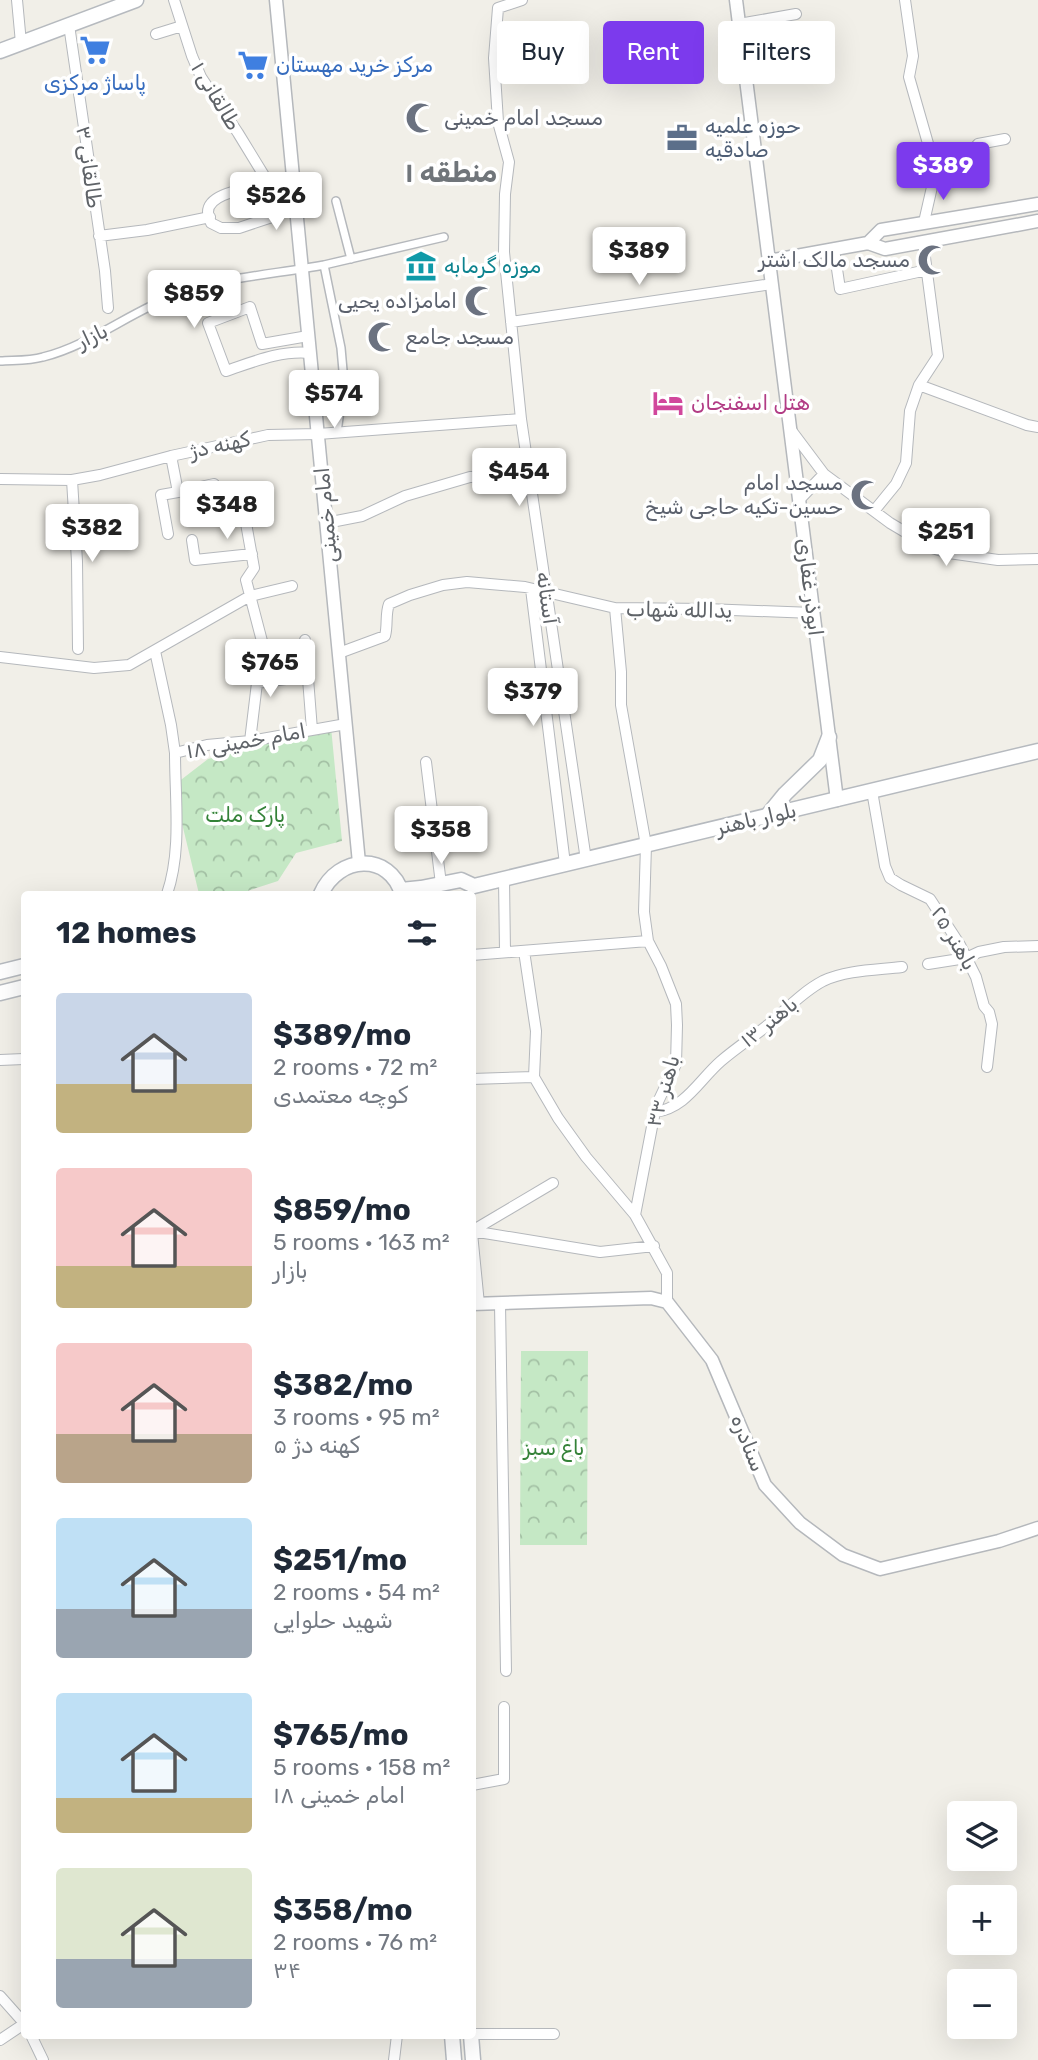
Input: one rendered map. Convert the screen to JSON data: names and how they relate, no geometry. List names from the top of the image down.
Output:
{
  "streets": {
    "main road": ["بلوار باهنر"],
    "street": [
      "طالقانی ۱",
      "طالقانی ۳",
      "بازار",
      "کهنه دژ",
      "امام خمینی",
      "ابوذر غفاری",
      "آستانه",
      "یدالله شهاب",
      "امام خمینی ۱۸",
      "باهنر ۲۵",
      "باهنر ۱۳",
      "باهنر ۳۳",
      "سنادره"
    ]
  },
  "crossings": [
    ["بازار", "امام خمینی"],
    ["کهنه دژ", "امام خمینی"],
    ["کهنه دژ", "آستانه"],
    ["امام خمینی", "یدالله شهاب"],
    ["امام خمینی", "امام خمینی ۱۸"],
    ["ابوذر غفاری", "یدالله شهاب"],
    ["ابوذر غفاری", "بلوار باهنر"],
    ["آستانه", "یدالله شهاب"],
    ["آستانه", "بلوار باهنر"],
    ["یدالله شهاب", "باهنر ۳۳"],
    ["بلوار باهنر", "باهنر ۲۵"],
    ["بلوار باهنر", "باهنر ۳۳"],
    ["باهنر ۱۳", "باهنر ۳۳"]
  ],
  "districts": ["منطقه ۱"],
  "parks": ["پارک ملت", "باغ سبز"],
  "places": {
    "supermarket": ["پاساژ مرکزی", "مرکز خرید مهستان"],
    "mosque": [
      "مسجد امام خمینی",
      "مسجد مالک اشتر",
      "امامزاده یحیی",
      "مسجد جامع",
      "مسجد امام حسین-تکیه حاجی شیخ"
    ],
    "office": ["حوزه علمیه صادقیه"],
    "museum": ["موزه گرمابه"],
    "hotel": ["هتل اسفنجان"]
  },
  "page": {
    "chip": ["Buy", "Rent", "Filters"],
    "price": [
      "$389",
      "$526",
      "$389",
      "$859",
      "$574",
      "$454",
      "$348",
      "$382",
      "$251",
      "$765",
      "$379",
      "$358"
    ],
    "heading": "12 homes",
    "list": [
      {
        "name": "$389/mo",
        "note": "2 rooms · 72 m² · کوچه معتمدی"
      },
      {
        "name": "$859/mo",
        "note": "5 rooms · 163 m² · بازار"
      },
      {
        "name": "$382/mo",
        "note": "3 rooms · 95 m² · کهنه دژ ۵"
      },
      {
        "name": "$251/mo",
        "note": "2 rooms · 54 m² · شهید حلوایی"
      },
      {
        "name": "$765/mo",
        "note": "5 rooms · 158 m² · امام خمینی ۱۸"
      },
      {
        "name": "$358/mo",
        "note": "2 rooms · 76 m² · ۳۴"
      }
    ],
    "map_buttons": ["+", "−"]
  }
}
